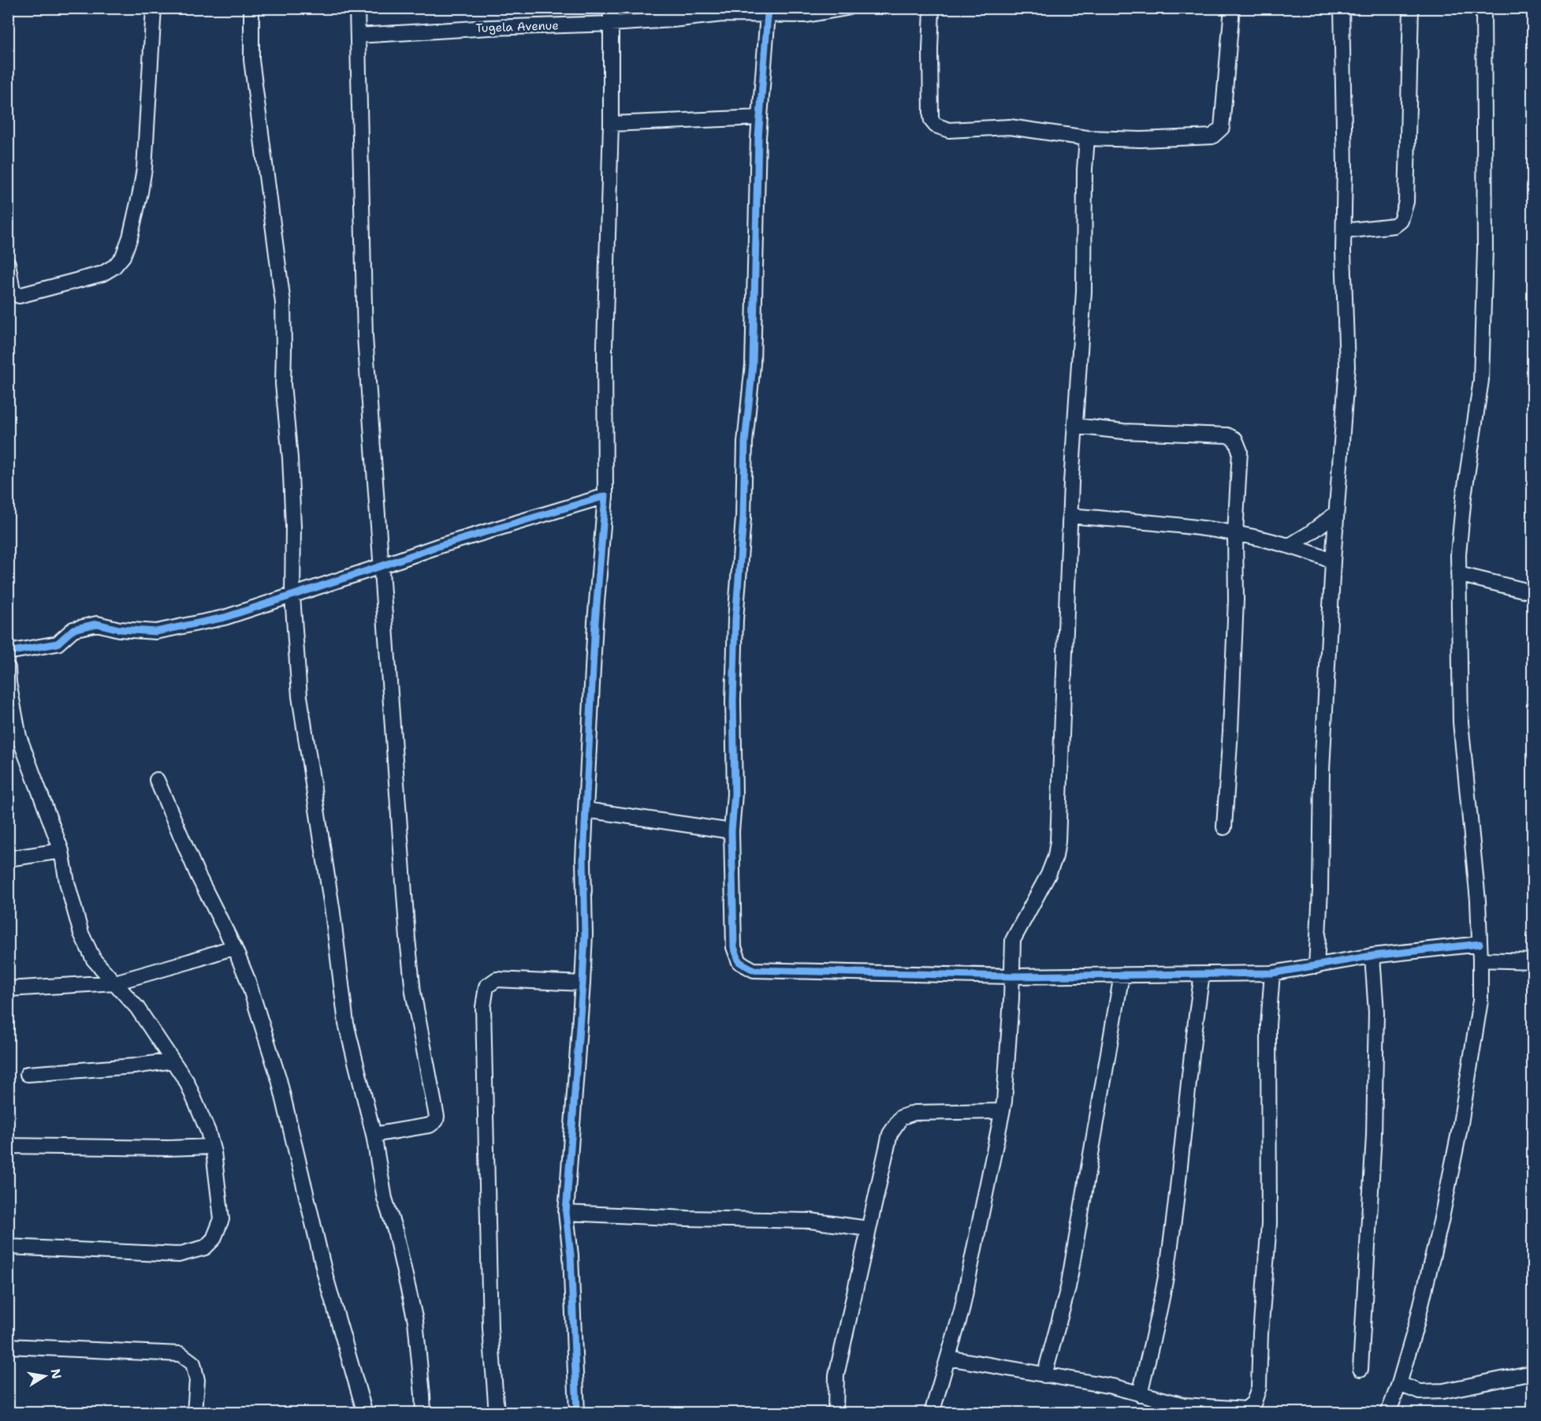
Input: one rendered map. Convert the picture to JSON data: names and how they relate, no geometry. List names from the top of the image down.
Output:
{
  "streets": {
    "street": ["Tugela Avenue"]
  },
  "north": "right"
}
